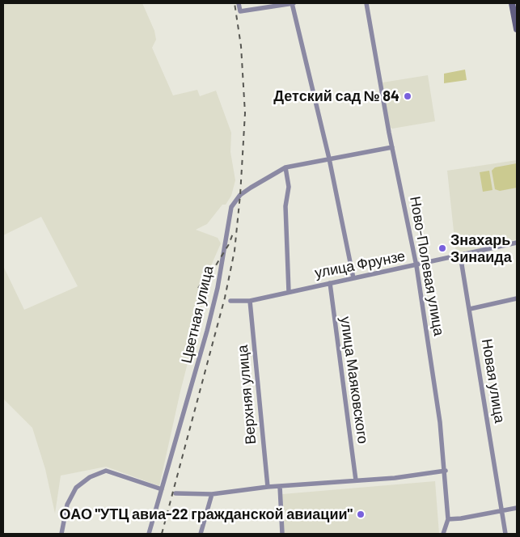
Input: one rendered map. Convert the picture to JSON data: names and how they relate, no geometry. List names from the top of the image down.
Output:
{
  "streets": {
    "street": [
      "улица Фрунзе",
      "Ново-Полевая улица",
      "Цветная улица",
      "улица Маяковского",
      "Новая улица",
      "Верхняя улица"
    ]
  },
  "crossings": [
    ["улица Фрунзе", "Ново-Полевая улица"],
    ["улица Фрунзе", "улица Маяковского"],
    ["улица Фрунзе", "Новая улица"],
    ["улица Фрунзе", "Верхняя улица"]
  ],
  "places": ["Детский сад № 84", "Знахарь Зинаида", "ОАО \"УТЦ авиа-22 гражданской авиации\""]
}
